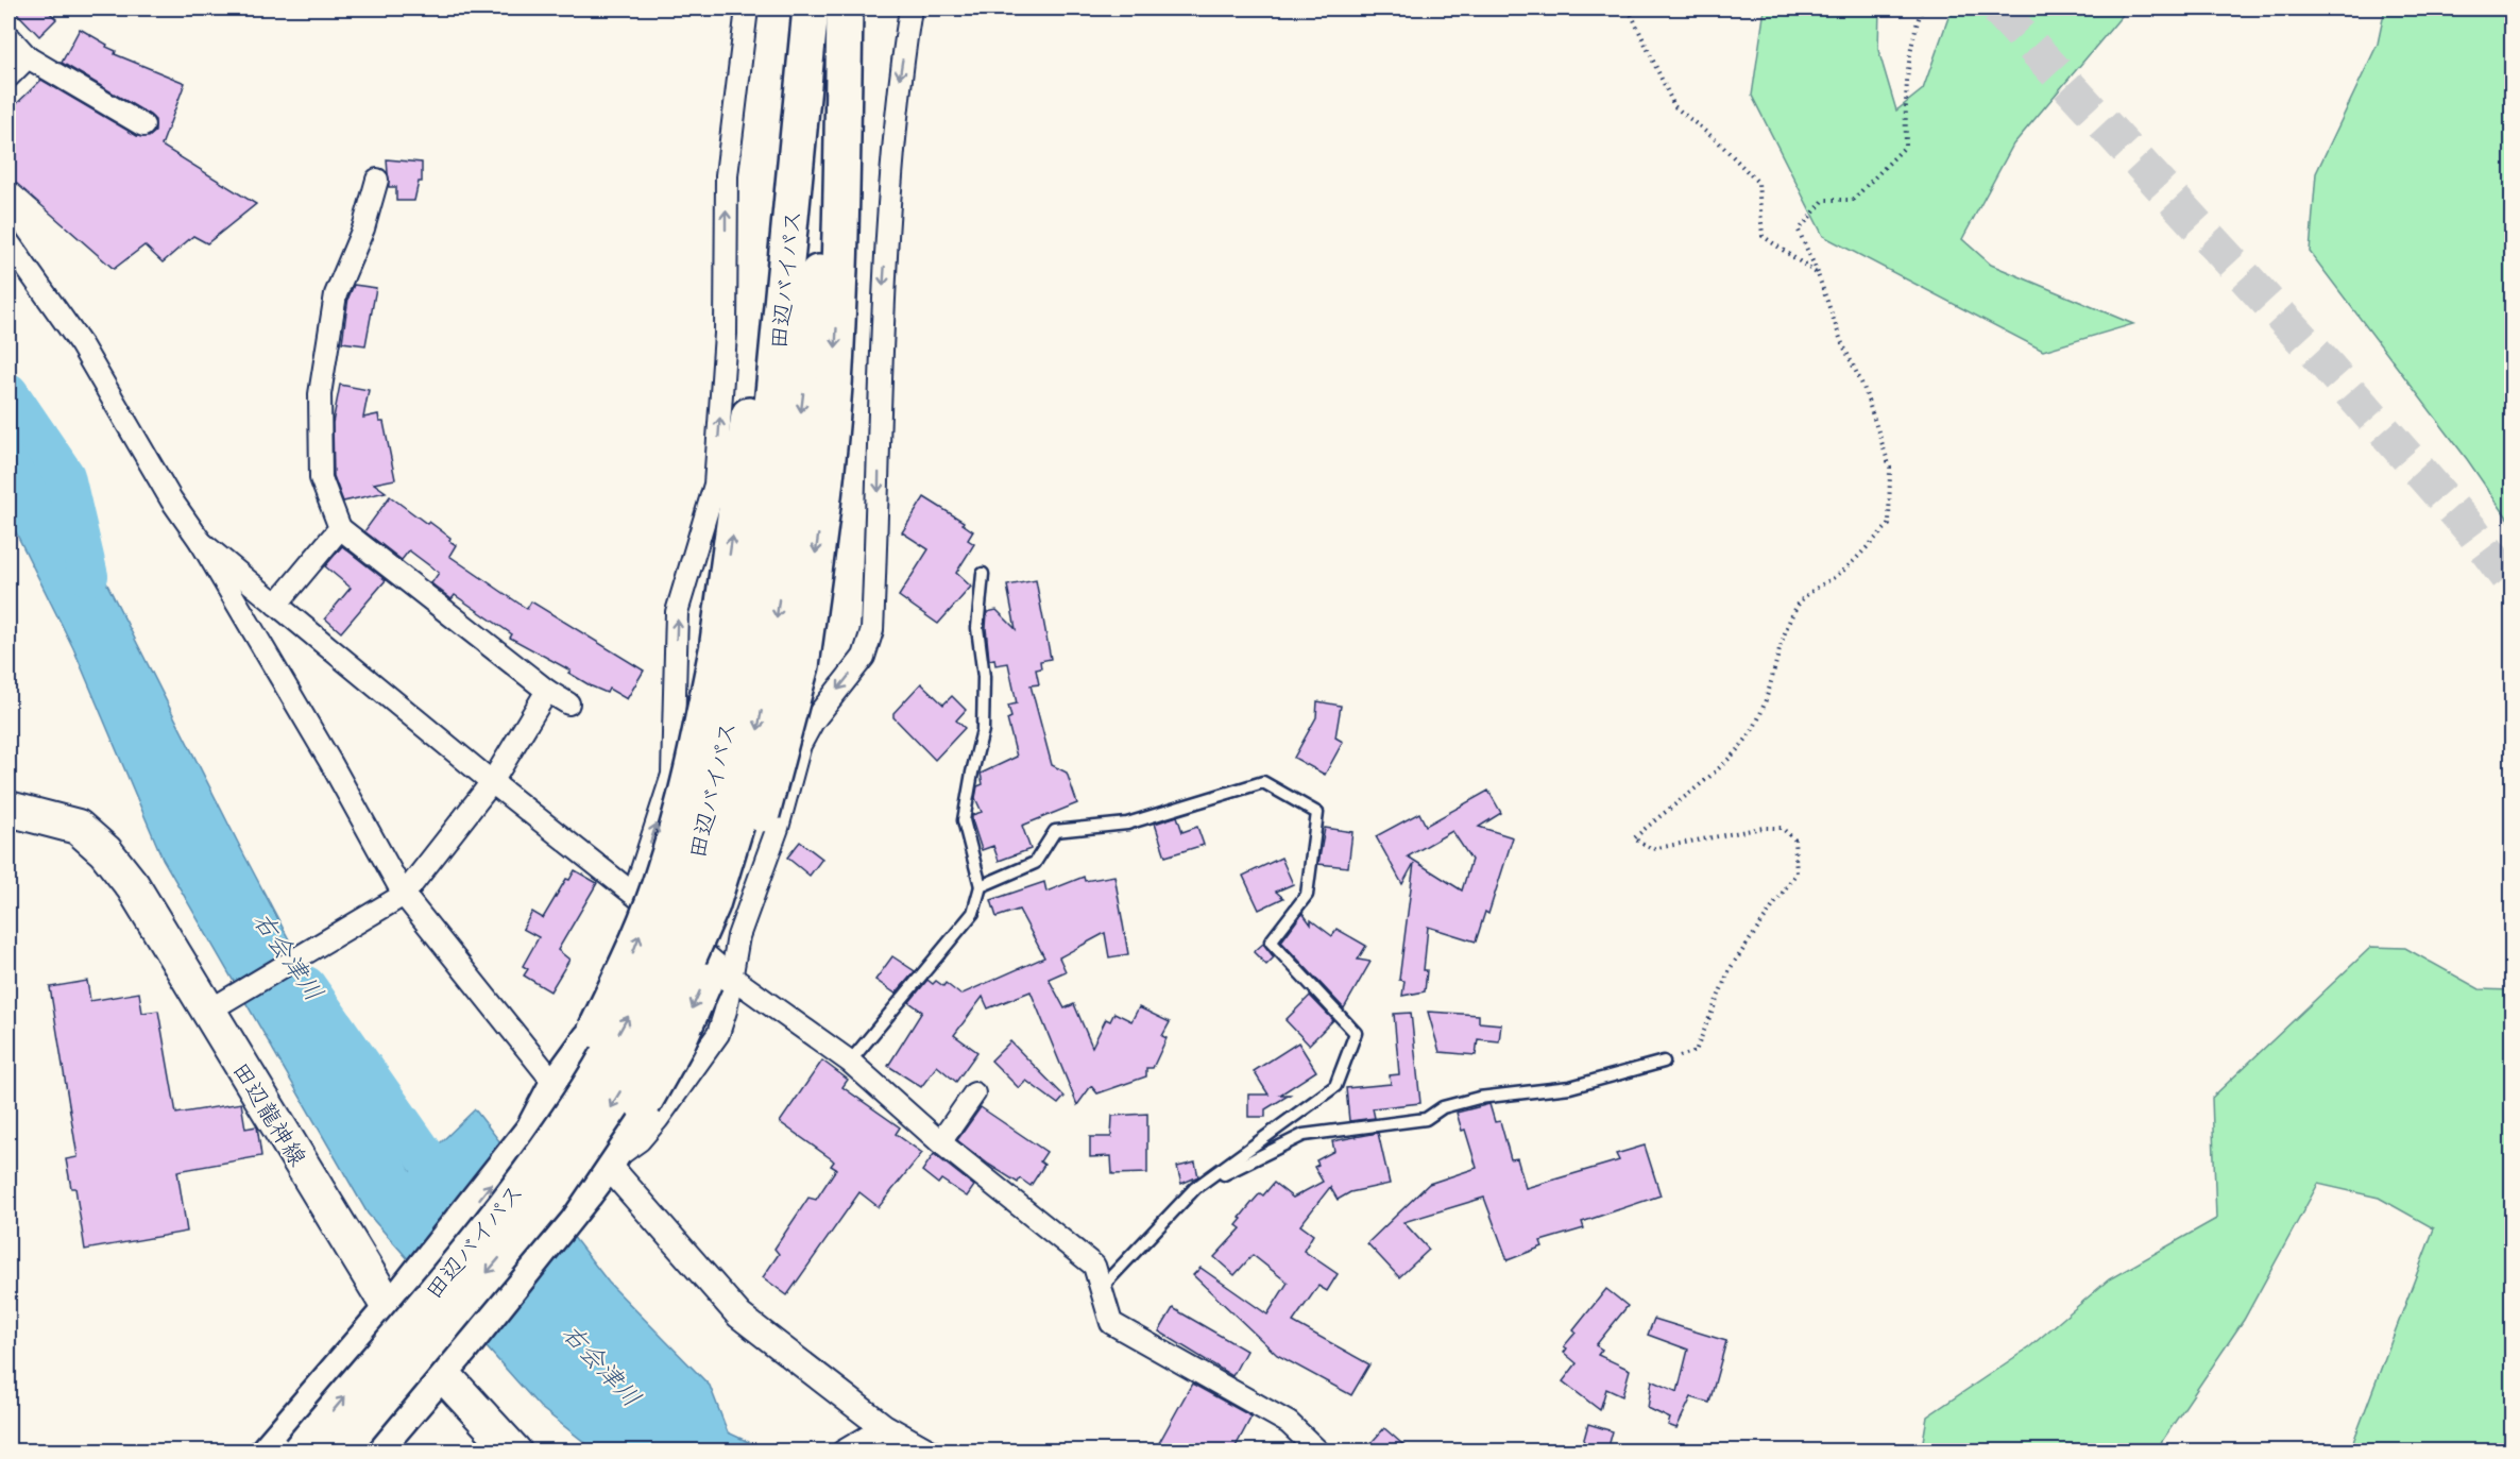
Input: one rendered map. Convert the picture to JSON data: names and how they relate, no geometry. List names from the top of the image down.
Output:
{
  "streets": {
    "highway": ["田辺バイパス"],
    "main road": ["田辺龍神線"]
  },
  "water": ["右会津川"]
}
